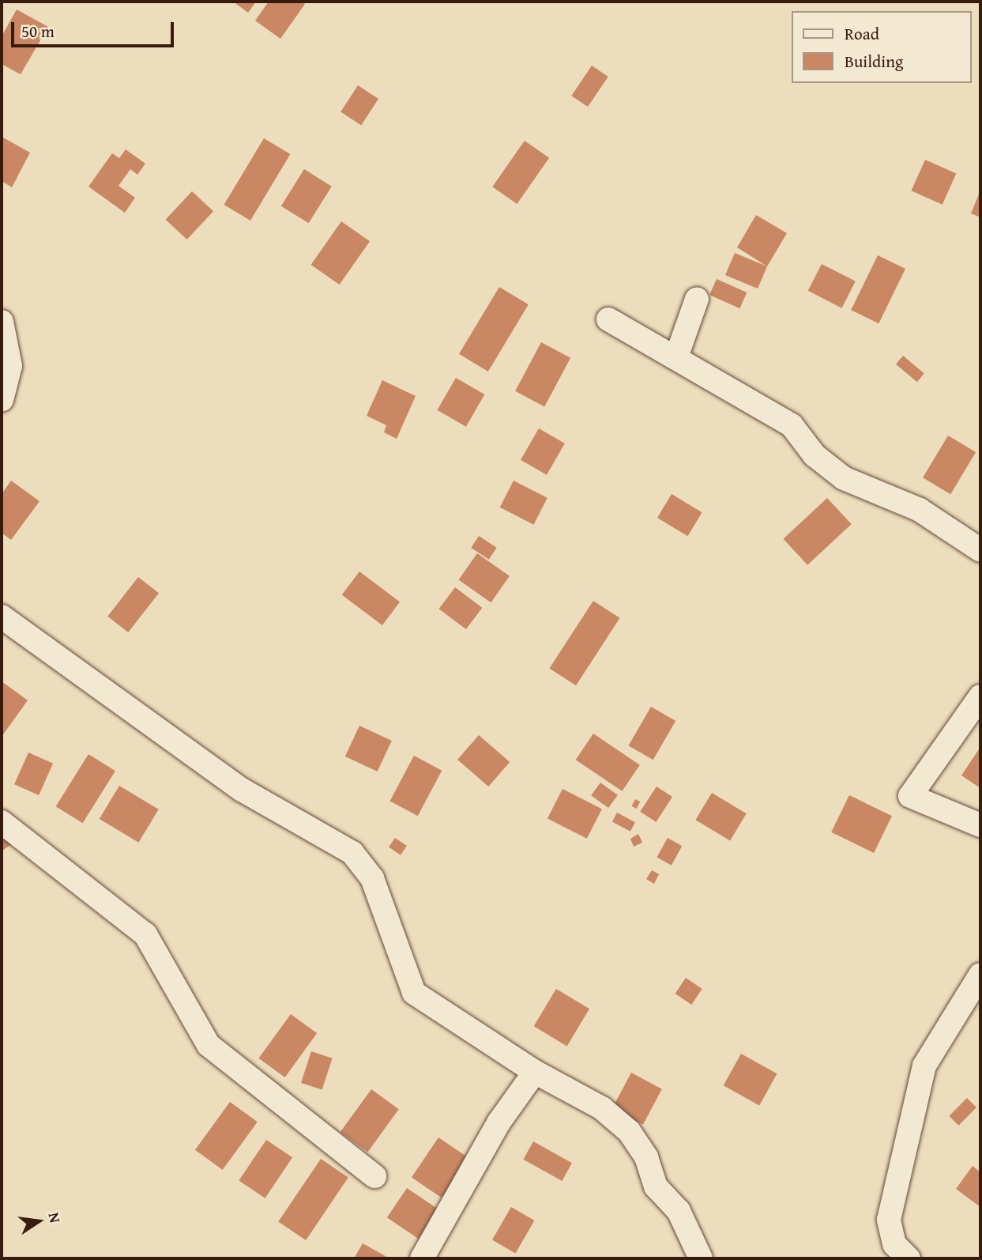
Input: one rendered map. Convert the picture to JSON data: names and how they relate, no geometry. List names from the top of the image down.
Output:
{
  "legend": ["Road", "Building"],
  "scale_bar": "50 m",
  "north": "right"
}
